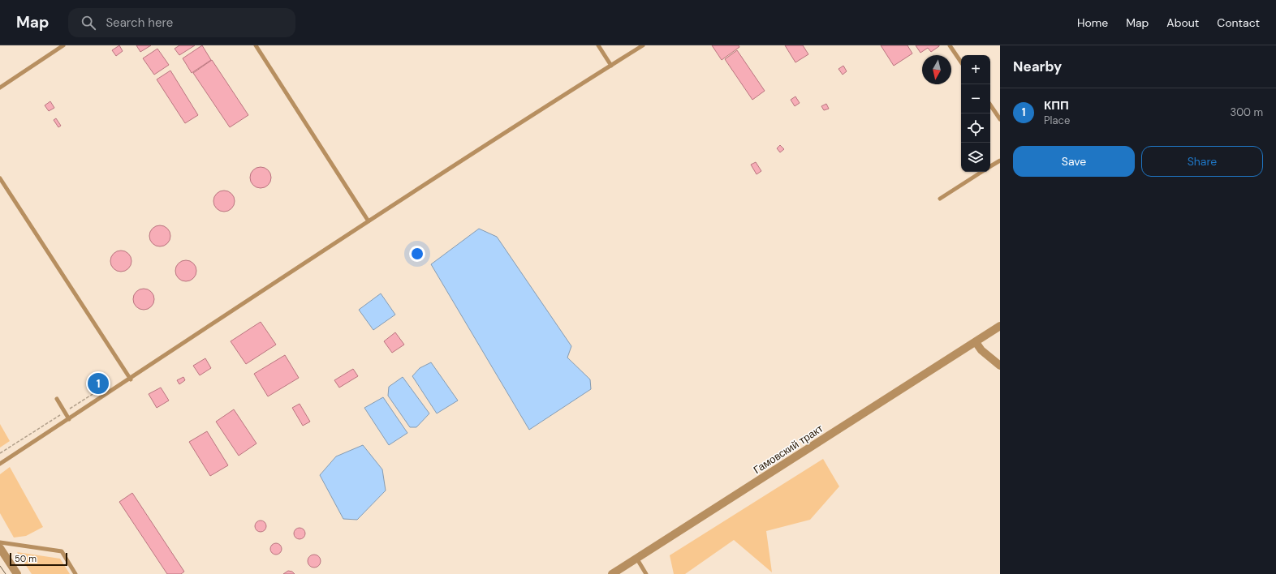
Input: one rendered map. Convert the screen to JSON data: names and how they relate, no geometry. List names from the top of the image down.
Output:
{
  "streets": {
    "street": ["Гамовский тракт"]
  },
  "scale_bar": "50 m",
  "north": "bottom",
  "page": {
    "header": "Map",
    "search": "Search here",
    "nav": [
      "Home",
      "Map",
      "About",
      "Contact"
    ],
    "heading": "Nearby",
    "map_buttons": ["+", "−"],
    "list": [
      {
        "mark": "1",
        "name": "КПП",
        "note": "Place",
        "value": "300 m"
      }
    ],
    "buttons": ["Save", "Share"],
    "pins": "1",
    "scale": "50 m"
  }
}
